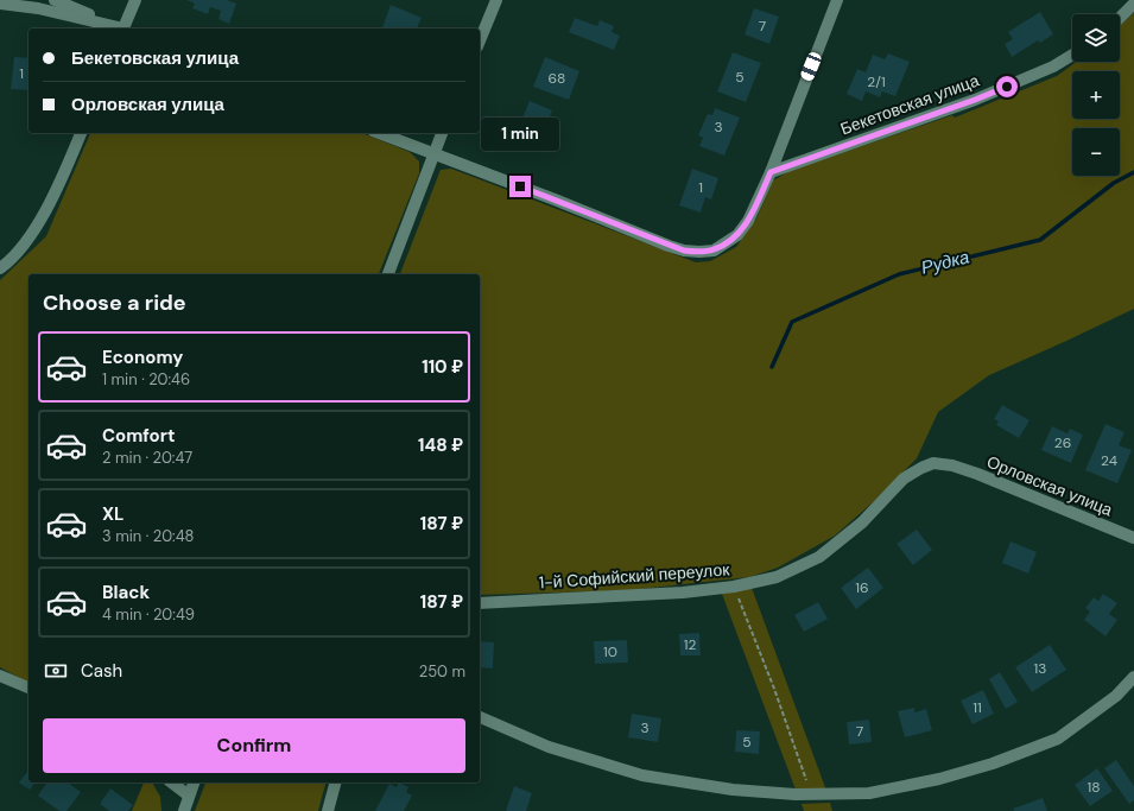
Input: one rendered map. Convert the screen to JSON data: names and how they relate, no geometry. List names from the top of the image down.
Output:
{
  "streets": {
    "street": ["Бекетовская улица", "Орловская улица", "1-й Софийский переулок"]
  },
  "crossings": [
    ["Орловская улица", "1-й Софийский переулок"]
  ],
  "water": ["Рудка"],
  "house_numbers": [
    "7",
    "1",
    "5",
    "68",
    "2/1",
    "3",
    "1",
    "26",
    "24",
    "16",
    "12",
    "10",
    "13",
    "11",
    "3",
    "7",
    "5",
    "18"
  ],
  "page": {
    "map_buttons": ["+", "−"],
    "banner": ["Бекетовская улица", "Орловская улица"],
    "bubble": "1 min",
    "heading": "Choose a ride",
    "list": [
      {
        "name": "Economy",
        "note": "1 min · 20:46",
        "value": "110 ₽"
      },
      {
        "name": "Comfort",
        "note": "2 min · 20:47",
        "value": "148 ₽"
      },
      {
        "name": "XL",
        "note": "3 min · 20:48",
        "value": "187 ₽"
      },
      {
        "name": "Black",
        "note": "4 min · 20:49",
        "value": "187 ₽"
      }
    ],
    "pay": ["Cash", "250 m"],
    "buttons": "Confirm"
  }
}
